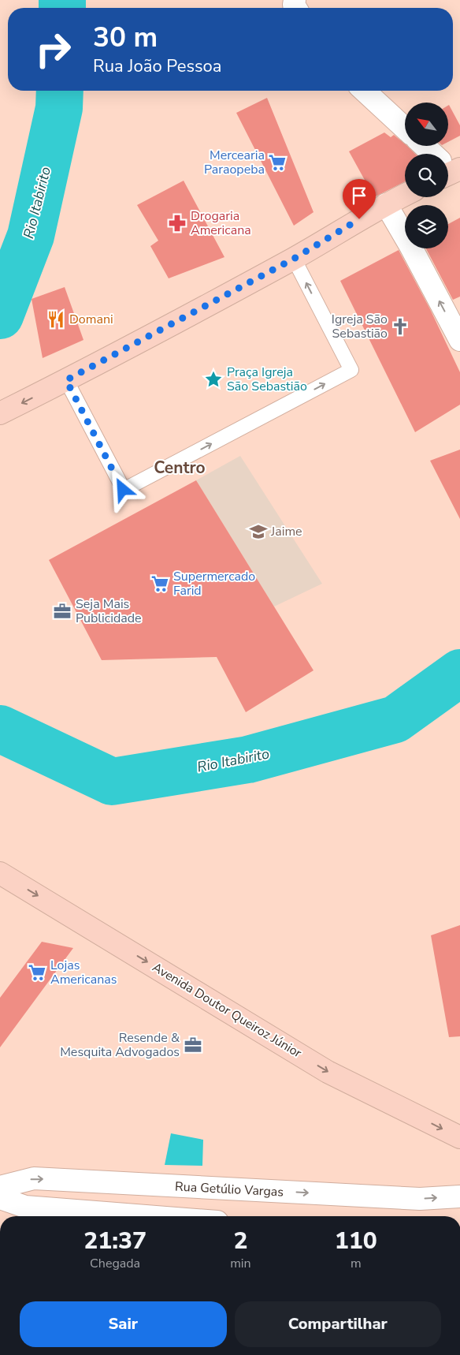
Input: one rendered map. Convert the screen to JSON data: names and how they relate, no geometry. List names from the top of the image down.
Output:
{
  "streets": {
    "main road": ["Avenida Doutor Queiroz Júnior"],
    "street": ["Rua Getúlio Vargas"]
  },
  "one_way": ["Avenida Doutor Queiroz Júnior"],
  "districts": ["Centro"],
  "water": ["Rio Itabirito"],
  "places": {
    "supermarket": ["Mercearia Paraopeba", "Supermercado Farid", "Lojas Americanas"],
    "pharmacy": ["Drogaria Americana"],
    "restaurant": ["Domani"],
    "church": ["Igreja São Sebastião"],
    "place": ["Praça Igreja São Sebastião"],
    "school or university": ["Jaime"],
    "office": ["Seja Mais Publicidade", "Resende & Mesquita Advogados"]
  },
  "north": "top left",
  "page": {
    "turn": ["30 m", "Rua João Pessoa"],
    "eta": [
      "21:37",
      "Chegada",
      "2",
      "min",
      "110",
      "m"
    ],
    "buttons": ["Sair", "Compartilhar"]
  }
}
